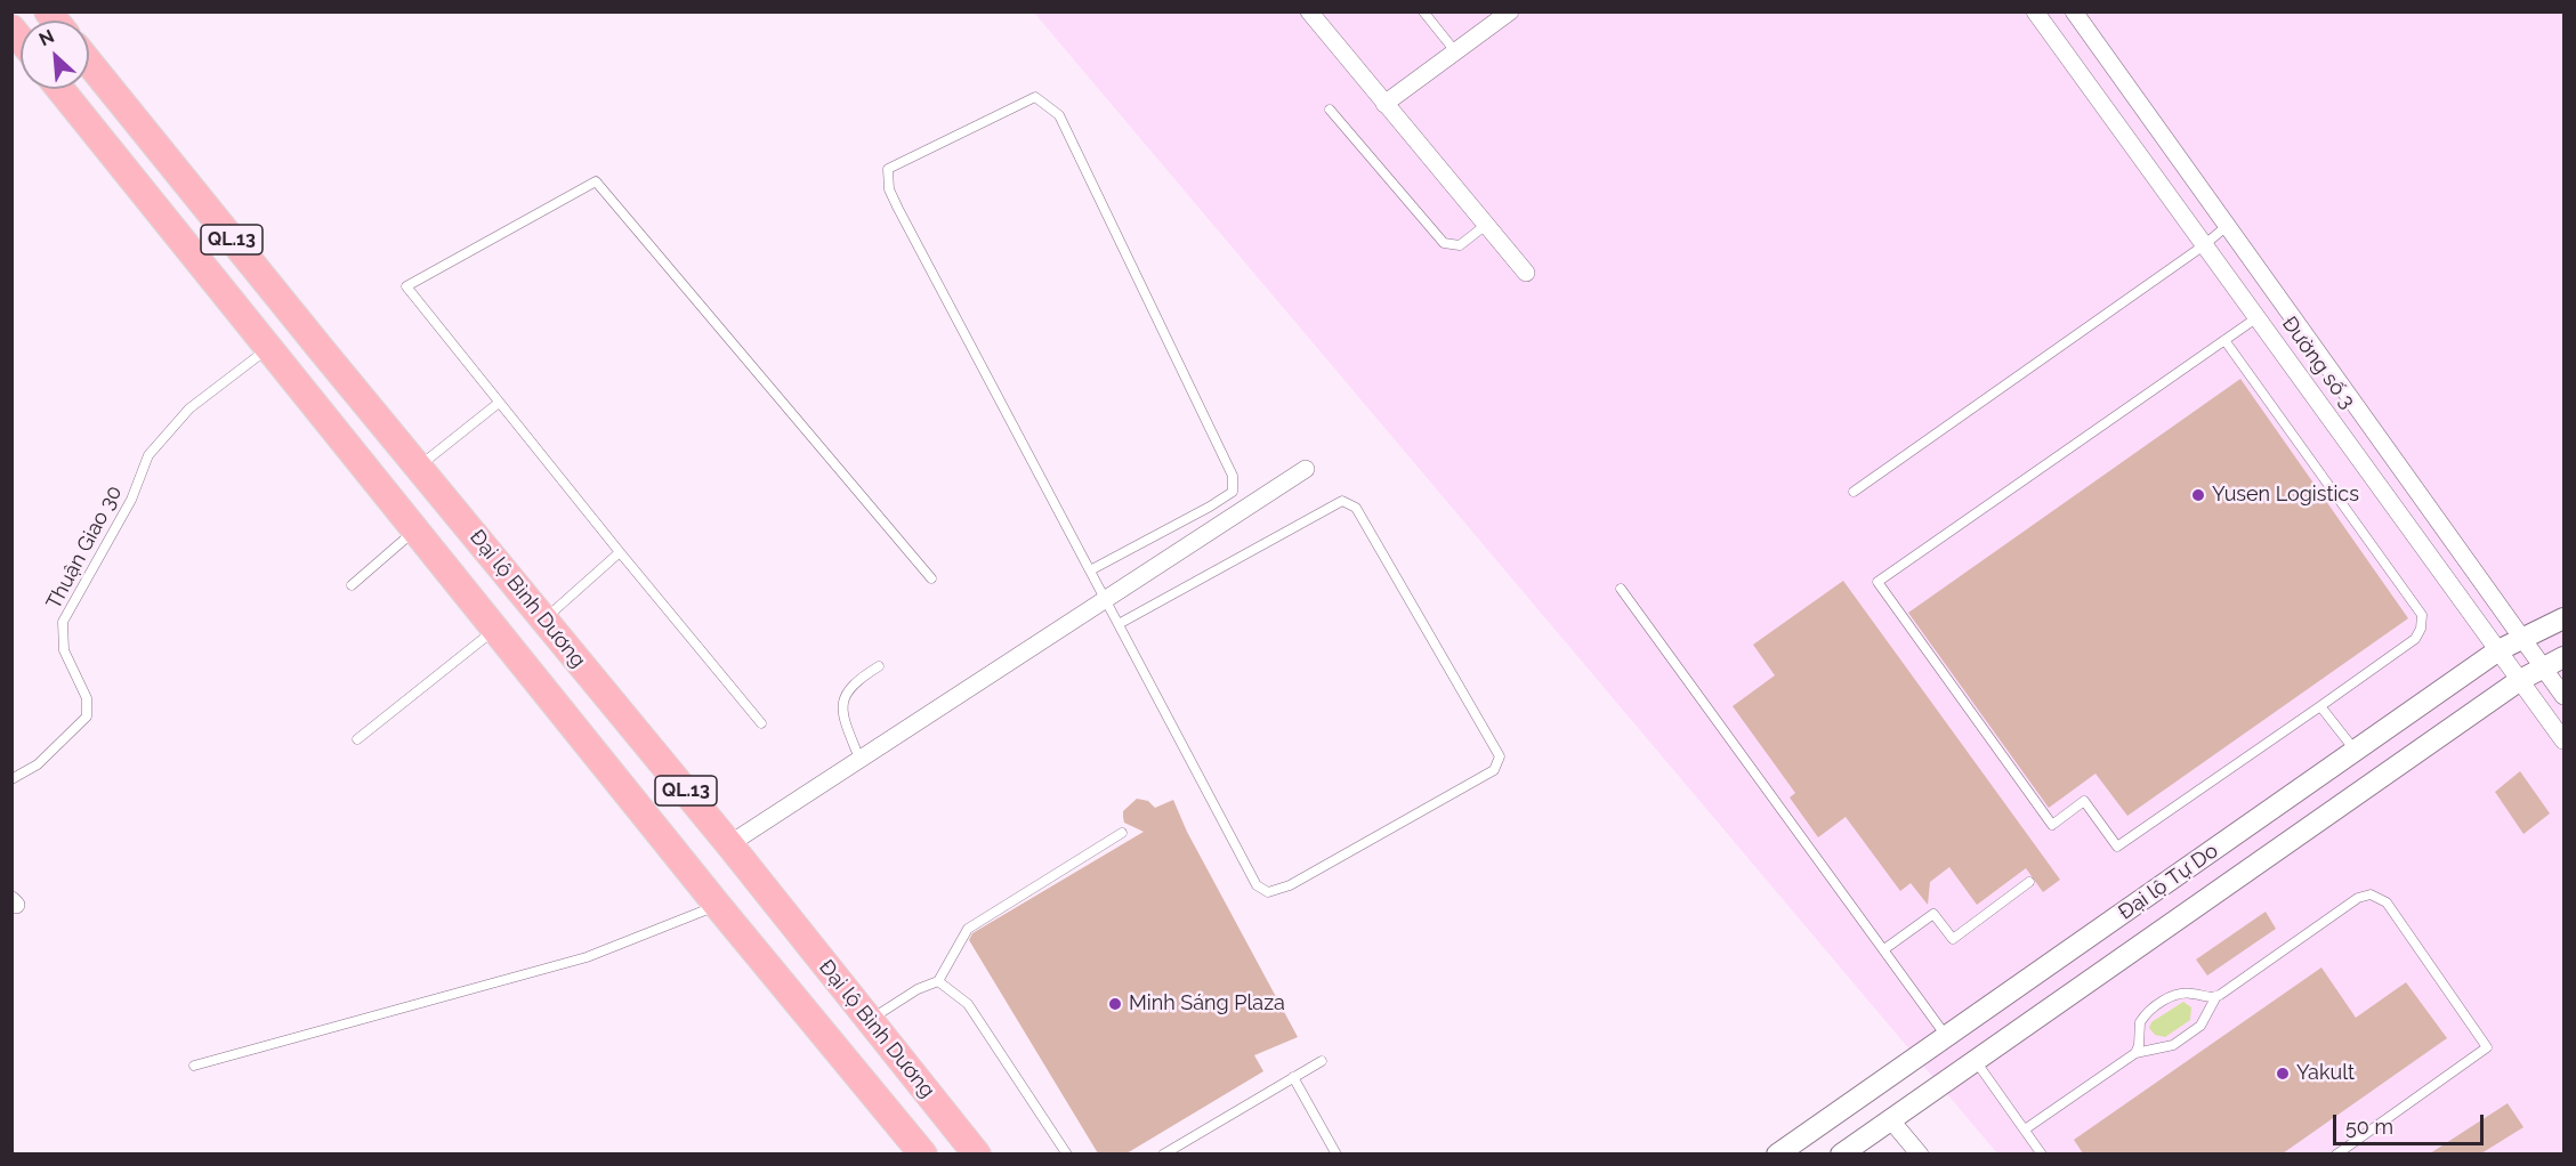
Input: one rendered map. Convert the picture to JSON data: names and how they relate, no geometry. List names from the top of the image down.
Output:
{
  "streets": {
    "highway": ["QL.13", "Đại lộ Bình Dương"],
    "street": ["Đường số 3", "Đại lộ Tự Do"],
    "lane": ["Thuận Giao 30"]
  },
  "crossings": [
    ["Đường số 3", "Đại lộ Tự Do"],
    ["Thuận Giao 30", "Đại lộ Bình Dương"]
  ],
  "places": ["Yusen Logistics", "Minh Sáng Plaza", "Yakult"],
  "scale_bar": "50 m",
  "north": "top left"
}
